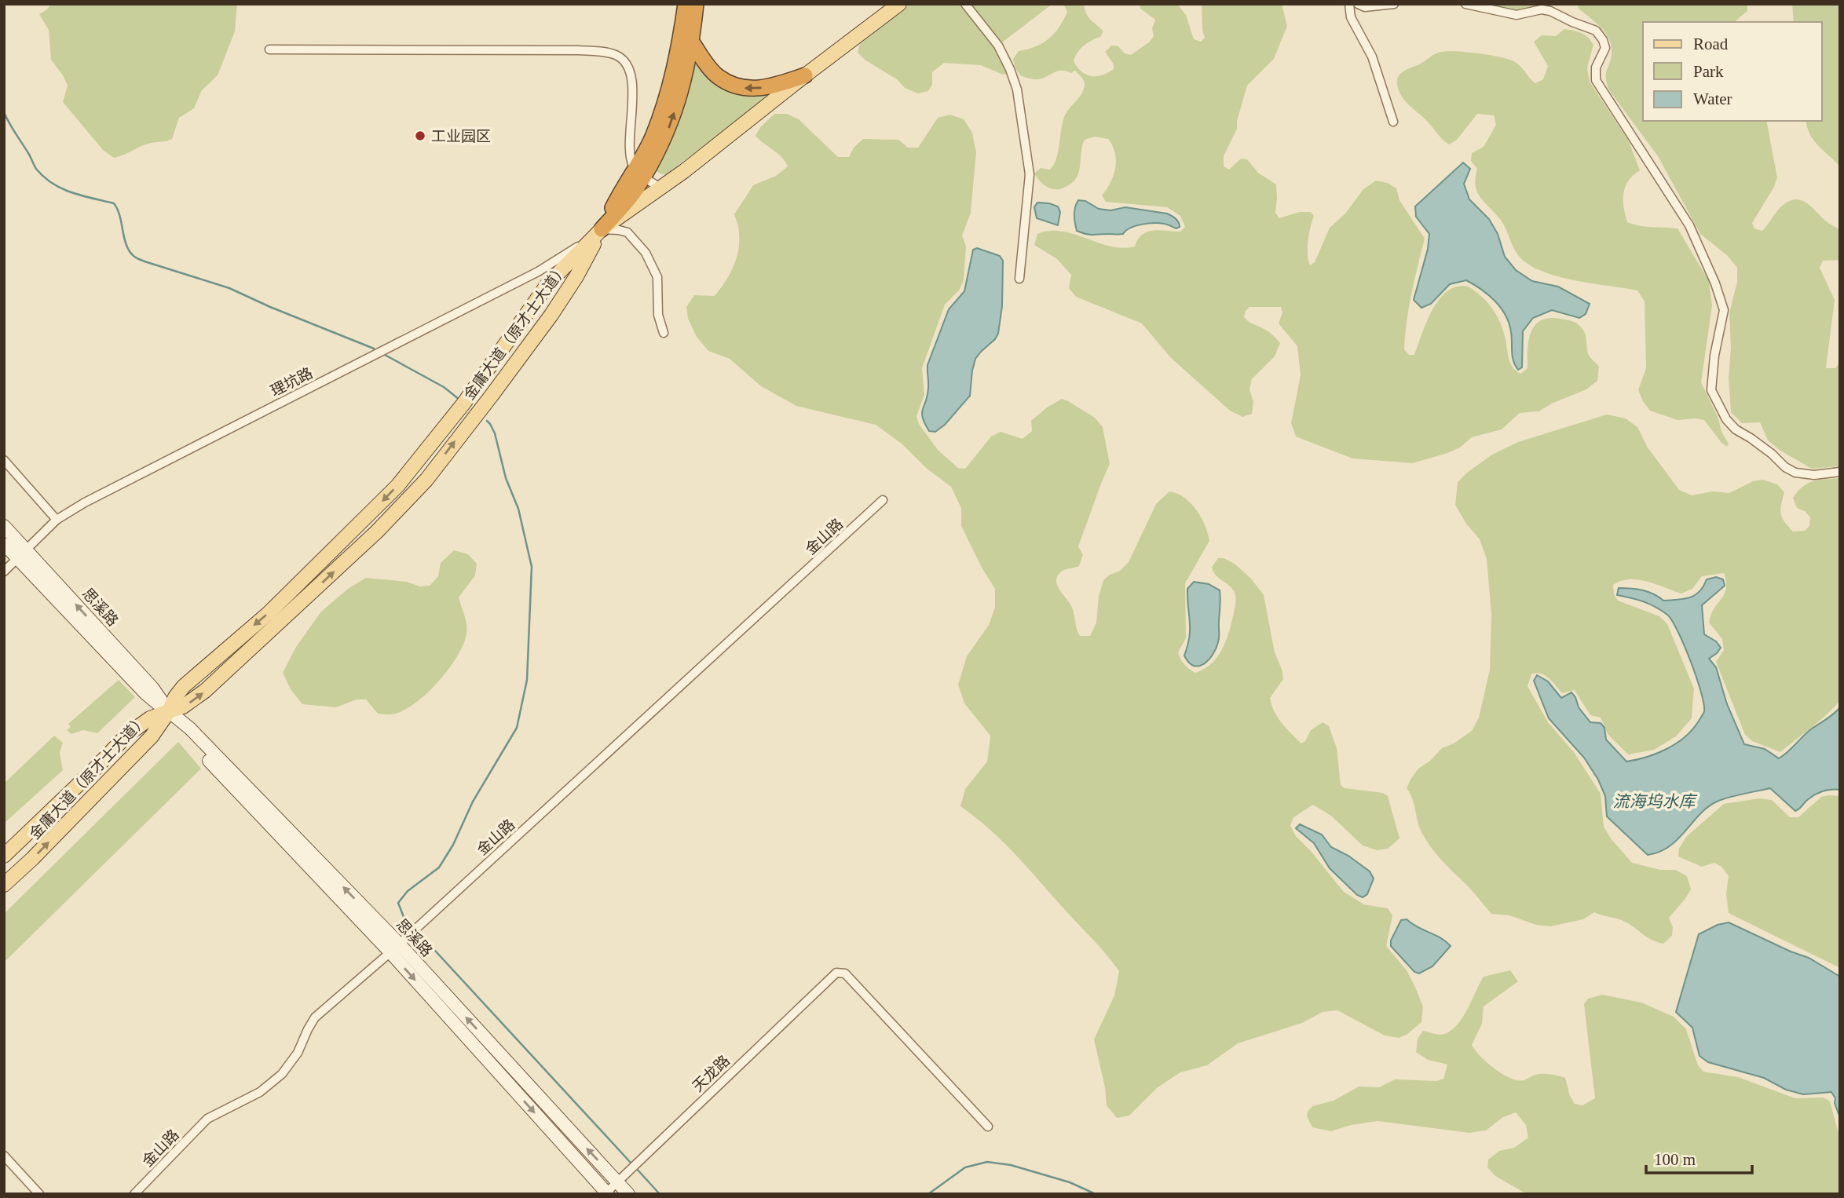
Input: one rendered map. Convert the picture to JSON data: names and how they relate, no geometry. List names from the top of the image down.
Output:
{
  "streets": {
    "main road": ["金庸大道（原才士大道）"],
    "street": [
      "理坑路",
      "金山路",
      "思溪路",
      "天龙路"
    ]
  },
  "crossings": [
    ["金庸大道（原才士大道）", "理坑路"],
    ["金庸大道（原才士大道）", "思溪路"],
    ["理坑路", "思溪路"],
    ["金山路", "思溪路"],
    ["思溪路", "天龙路"]
  ],
  "water": ["流海坞水库"],
  "places": ["工业园区"],
  "legend": ["Road", "Park", "Water"],
  "scale_bar": "100 m"
}
